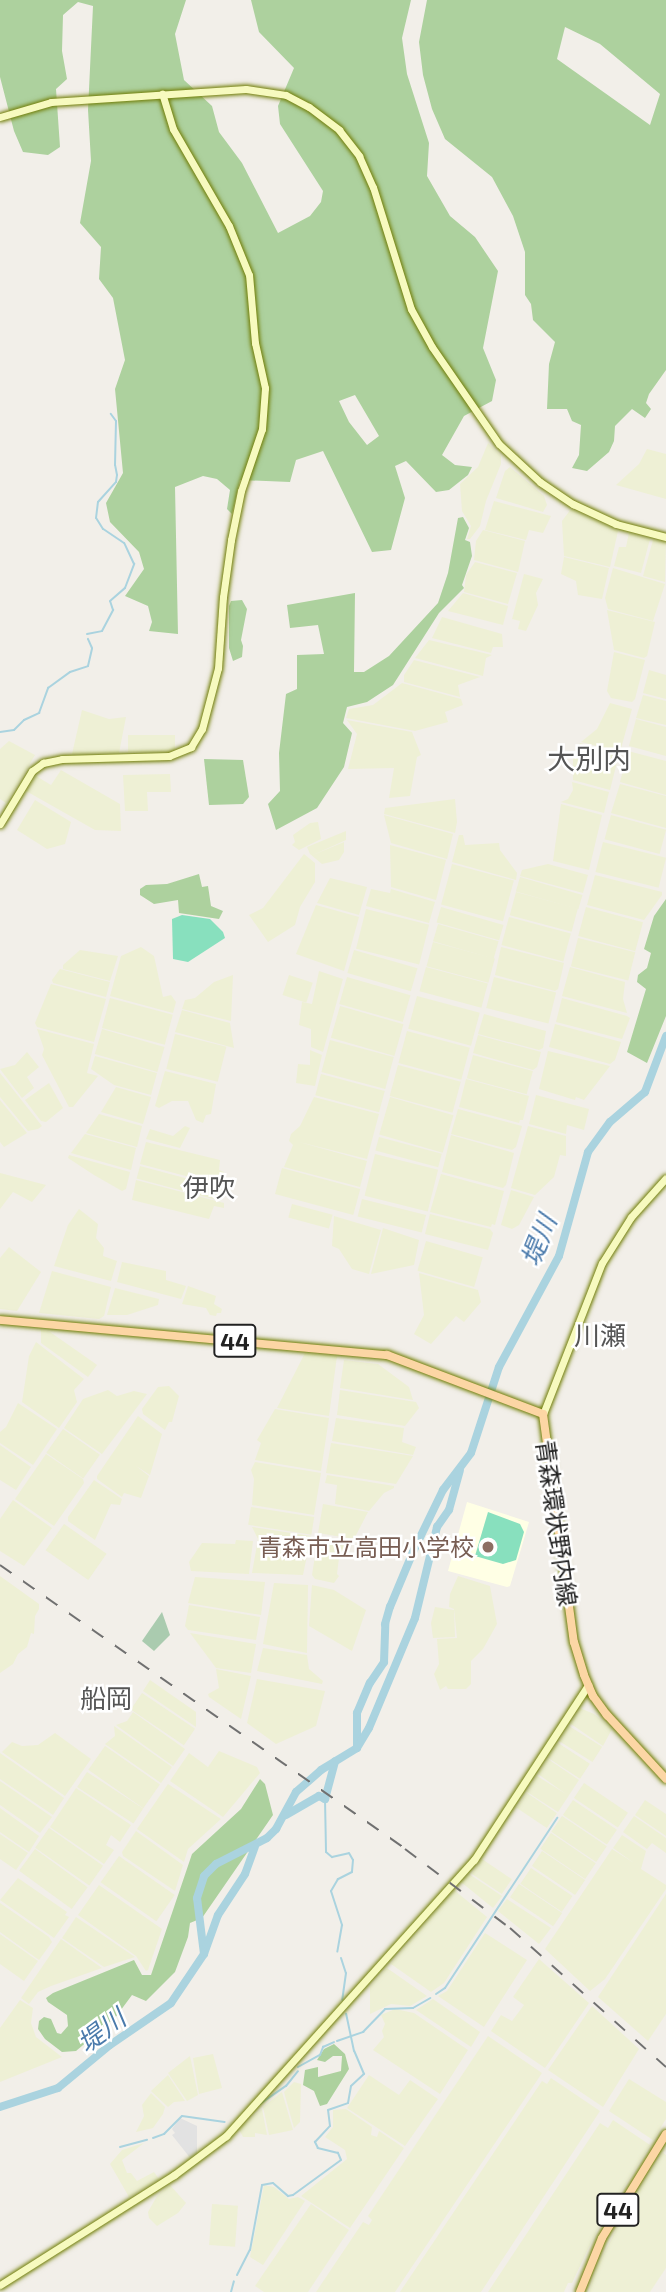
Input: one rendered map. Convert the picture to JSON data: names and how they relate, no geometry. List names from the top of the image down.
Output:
{
  "streets": {
    "main road": ["44", "青森環状野内線"]
  },
  "districts": [
    "大別内",
    "伊吹",
    "川瀬",
    "船岡"
  ],
  "water": ["堤川"],
  "places": ["青森市立高田小学校"]
}
